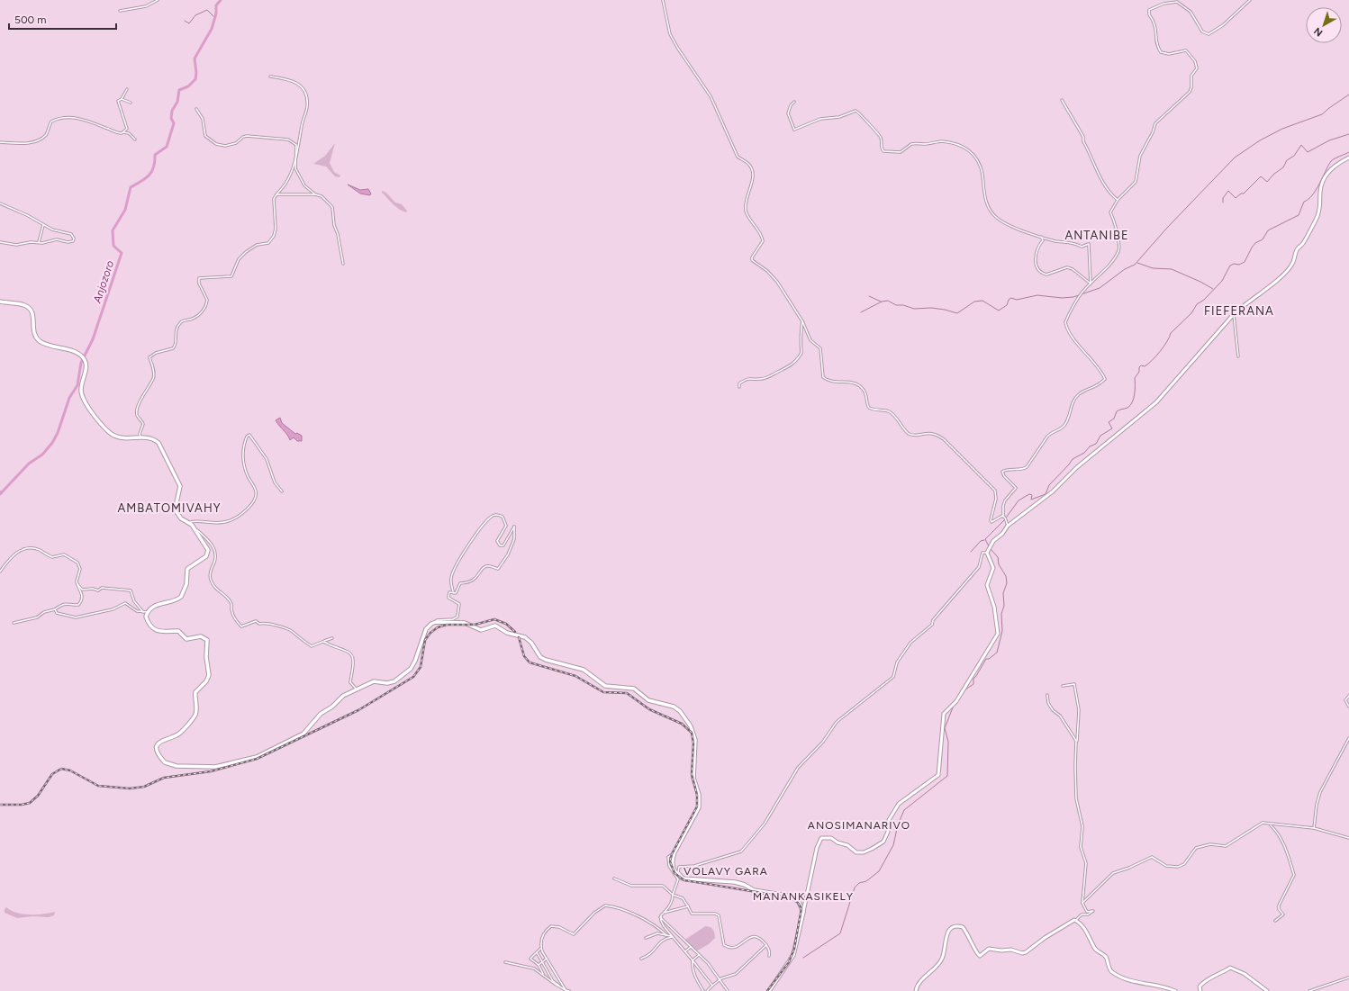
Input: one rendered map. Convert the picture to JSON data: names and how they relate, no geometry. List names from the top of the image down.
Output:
{
  "districts": [
    "ANTANIBE",
    "FIEFERANA",
    "AMBATOMIVAHY",
    "ANOSIMANARIVO",
    "VOLAVY GARA",
    "MANANKASIKELY"
  ],
  "water": ["Anjozoro"],
  "scale_bar": "500 m",
  "north": "bottom left"
}
